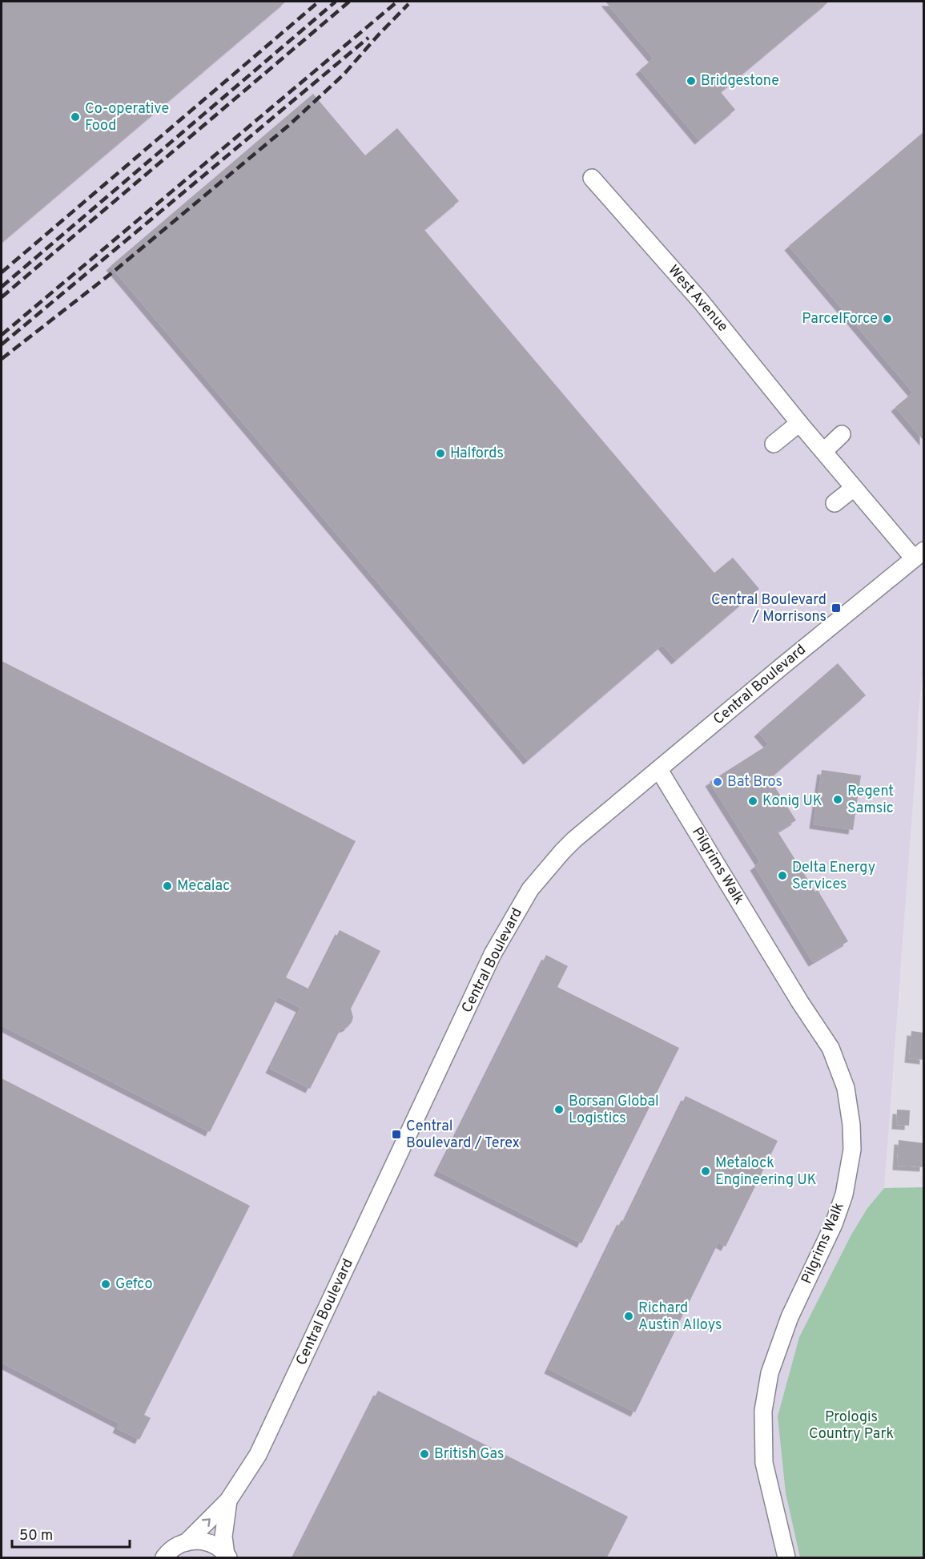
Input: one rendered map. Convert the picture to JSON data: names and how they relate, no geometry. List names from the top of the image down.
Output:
{
  "streets": {
    "street": ["West Avenue", "Central Boulevard", "Pilgrims Walk"]
  },
  "crossings": [
    ["West Avenue", "Central Boulevard"],
    ["Central Boulevard", "Pilgrims Walk"]
  ],
  "parks": ["Prologis Country Park"],
  "places": {
    "other": [
      "Bridgestone",
      "Co-operative Food",
      "ParcelForce",
      "Halfords",
      "Bat Bros",
      "Regent Samsic",
      "Konig UK",
      "Delta Energy Services",
      "Mecalac",
      "Borsan Global Logistics",
      "Metalock Engineering UK",
      "Gefco",
      "Richard Austin Alloys",
      "British Gas"
    ],
    "transit": ["Central Boulevard / Morrisons", "Central Boulevard / Terex"]
  },
  "scale_bar": "50 m"
}
